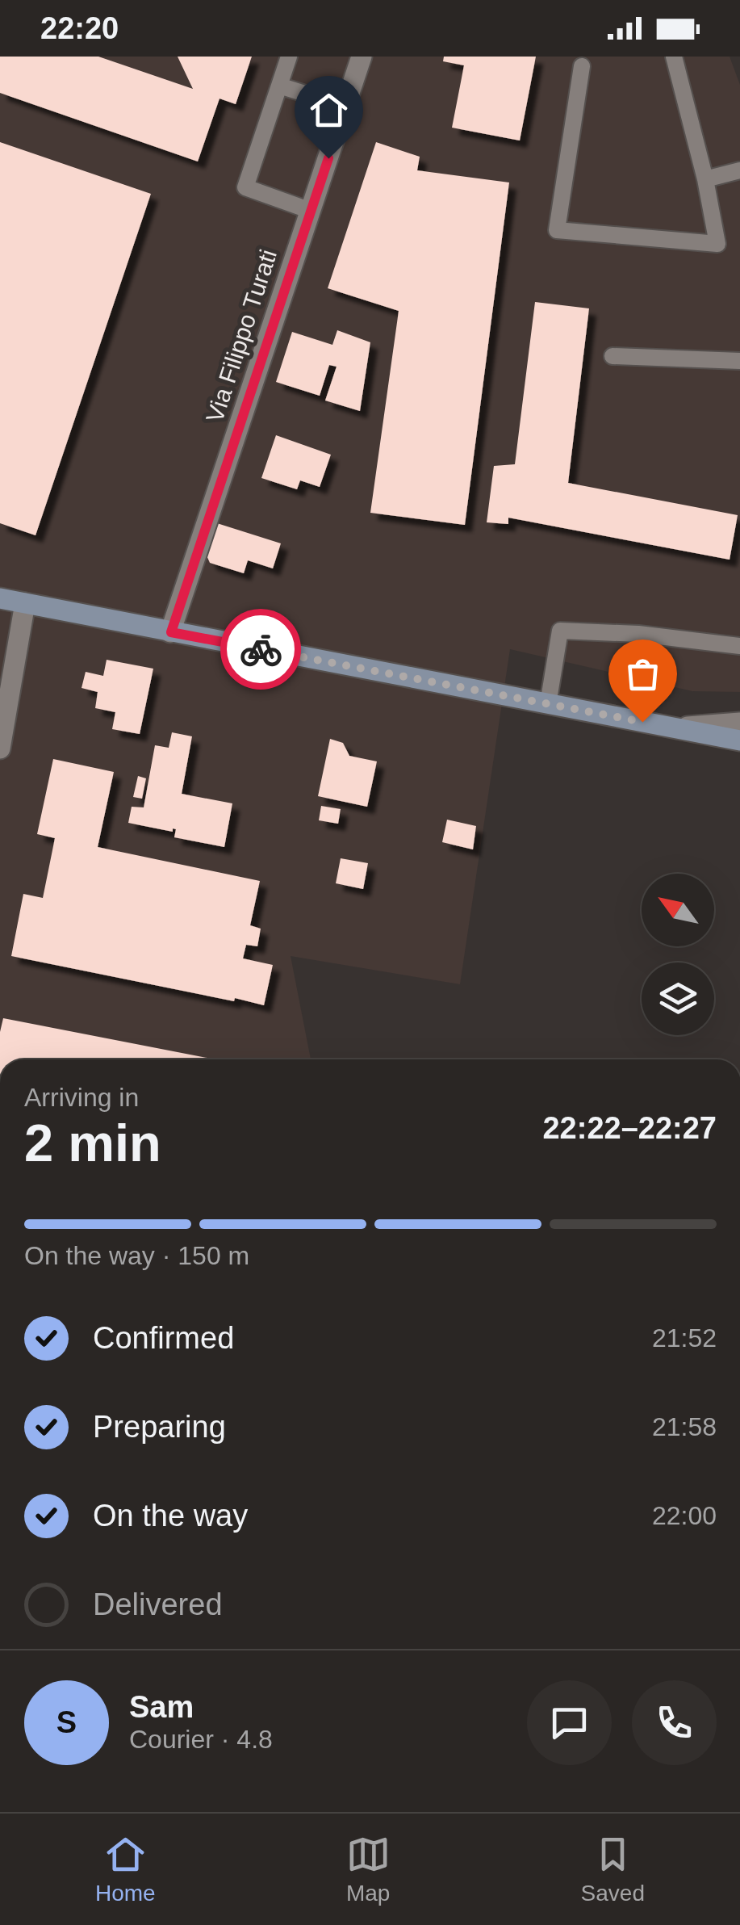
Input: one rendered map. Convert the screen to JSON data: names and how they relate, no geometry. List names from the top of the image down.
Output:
{
  "streets": {
    "street": ["Via Filippo Turati"]
  },
  "north": "top left",
  "page": {
    "status": "22:20",
    "heading": ["2 min", "Arriving in", "22:22–22:27"],
    "panel": ["Sam", "Courier · 4.8"],
    "bar": "On the way · 150 m",
    "list": [
      ["Confirmed", "21:52"],
      ["Preparing", "21:58"],
      ["On the way", "22:00"],
      "Delivered"
    ],
    "round": "S",
    "tabs": ["Home", "Map", "Saved"]
  }
}
